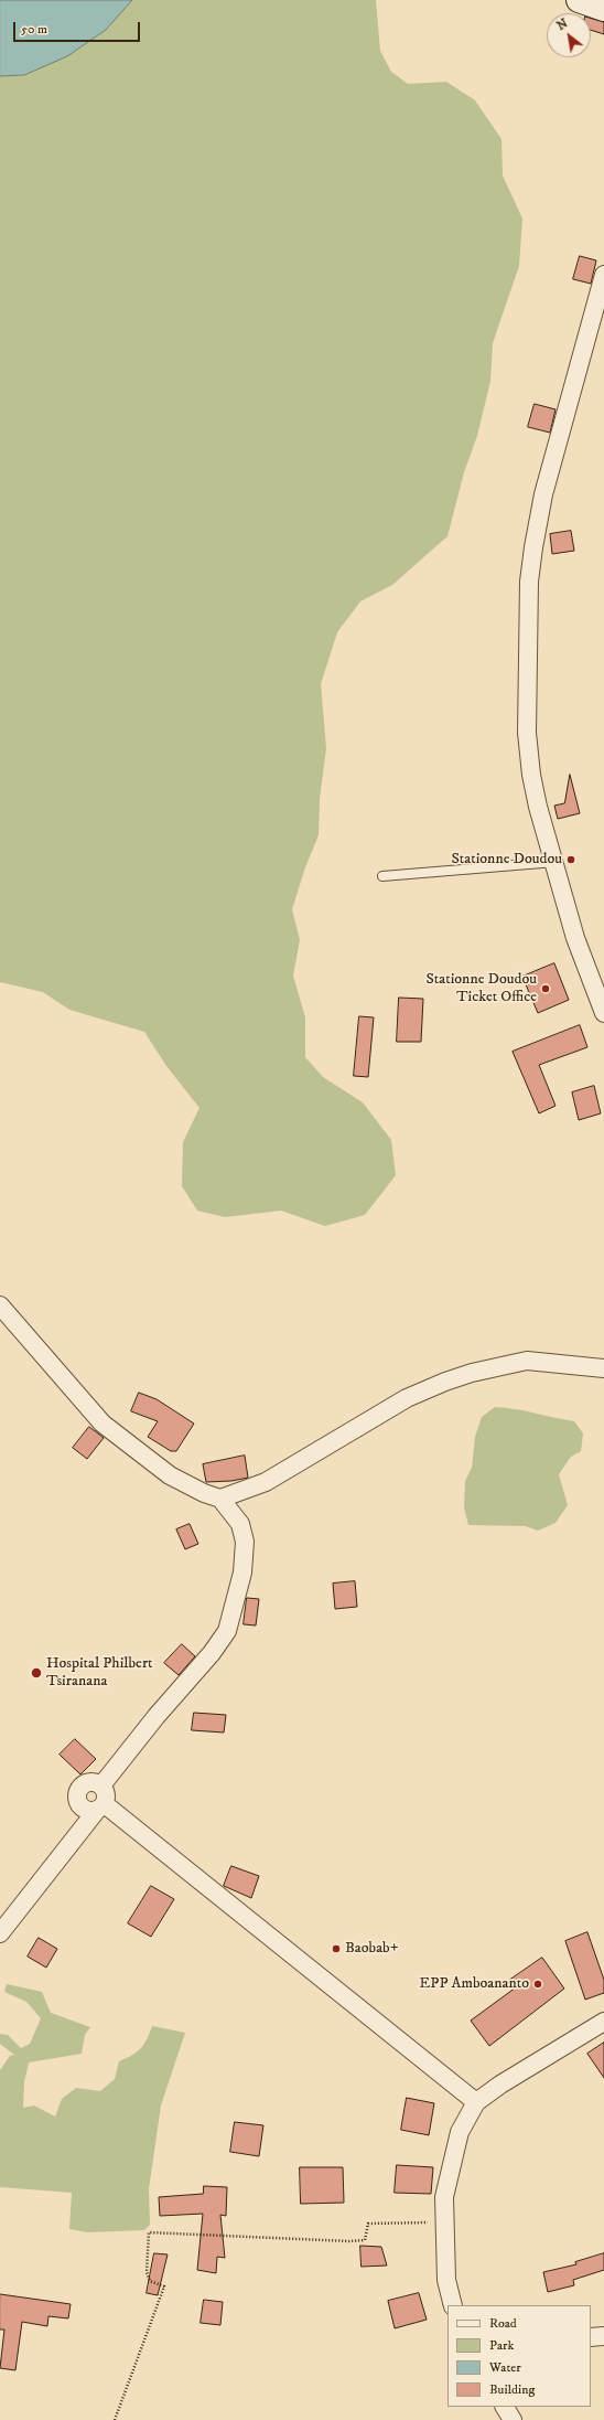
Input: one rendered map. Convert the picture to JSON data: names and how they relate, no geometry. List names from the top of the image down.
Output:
{
  "places": [
    "Stationne Doudou",
    "Stationne Doudou Ticket Office",
    "Hospital Philbert Tsiranana",
    "Baobab+",
    "EPP Amboananto"
  ],
  "legend": [
    "Road",
    "Park",
    "Water",
    "Building"
  ],
  "scale_bar": "50 m",
  "north": "top left"
}
